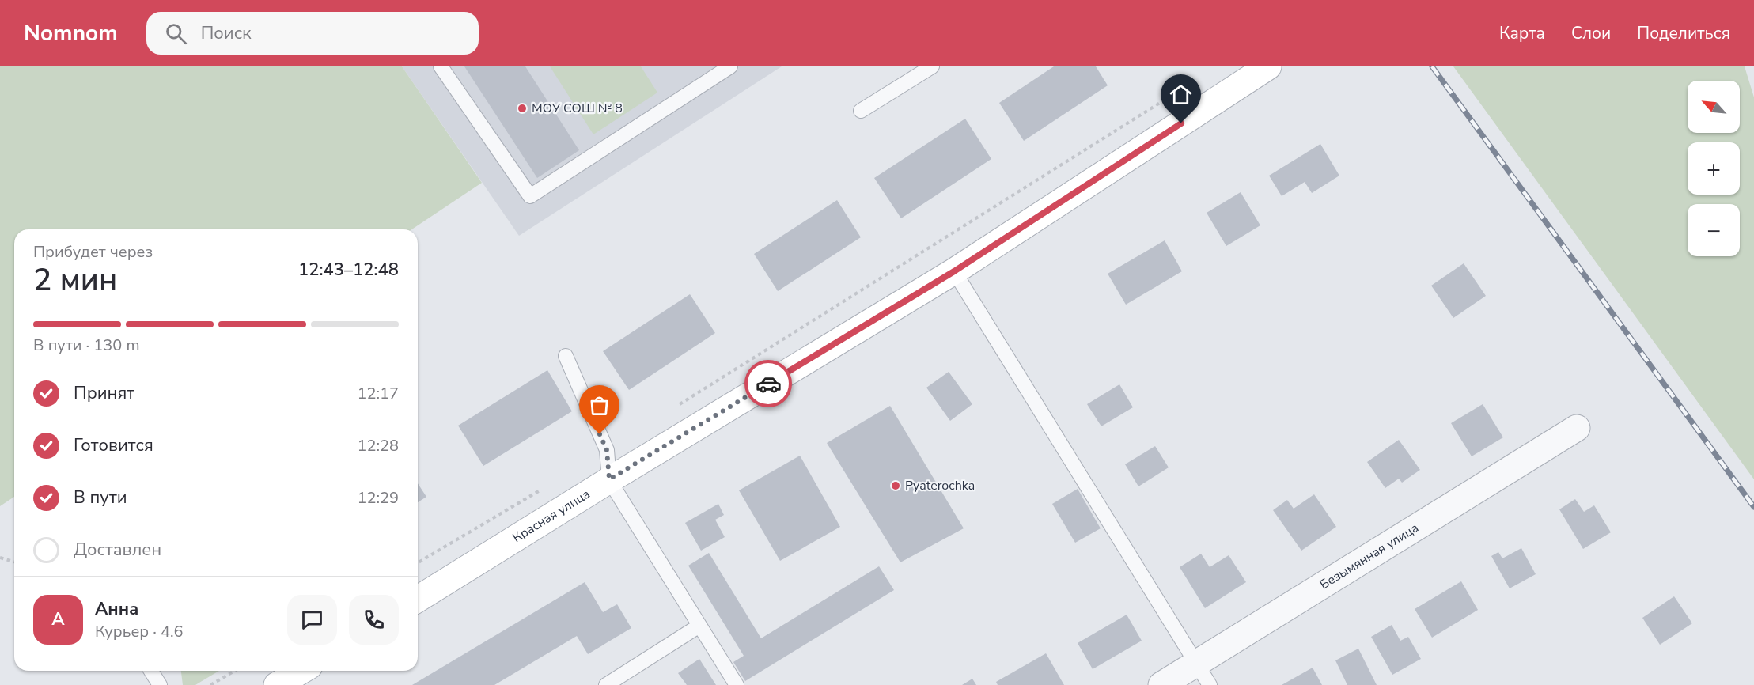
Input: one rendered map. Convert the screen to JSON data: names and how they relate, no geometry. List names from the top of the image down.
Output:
{
  "streets": {
    "street": ["Красная улица", "Безымянная улица"]
  },
  "places": ["МОУ СОШ № 8", "Pyaterochka"],
  "north": "top left",
  "page": {
    "header": "Nomnom",
    "search": "Поиск",
    "nav": ["Карта", "Слои", "Поделиться"],
    "map_buttons": ["+", "−"],
    "heading": ["2 мин", "Прибудет через", "12:43–12:48"],
    "panel": ["Анна", "Курьер · 4.6"],
    "bar": "В пути · 130 m",
    "list": [
      ["Принят", "12:17"],
      ["Готовится", "12:28"],
      ["В пути", "12:29"],
      "Доставлен"
    ],
    "round": "А"
  }
}
